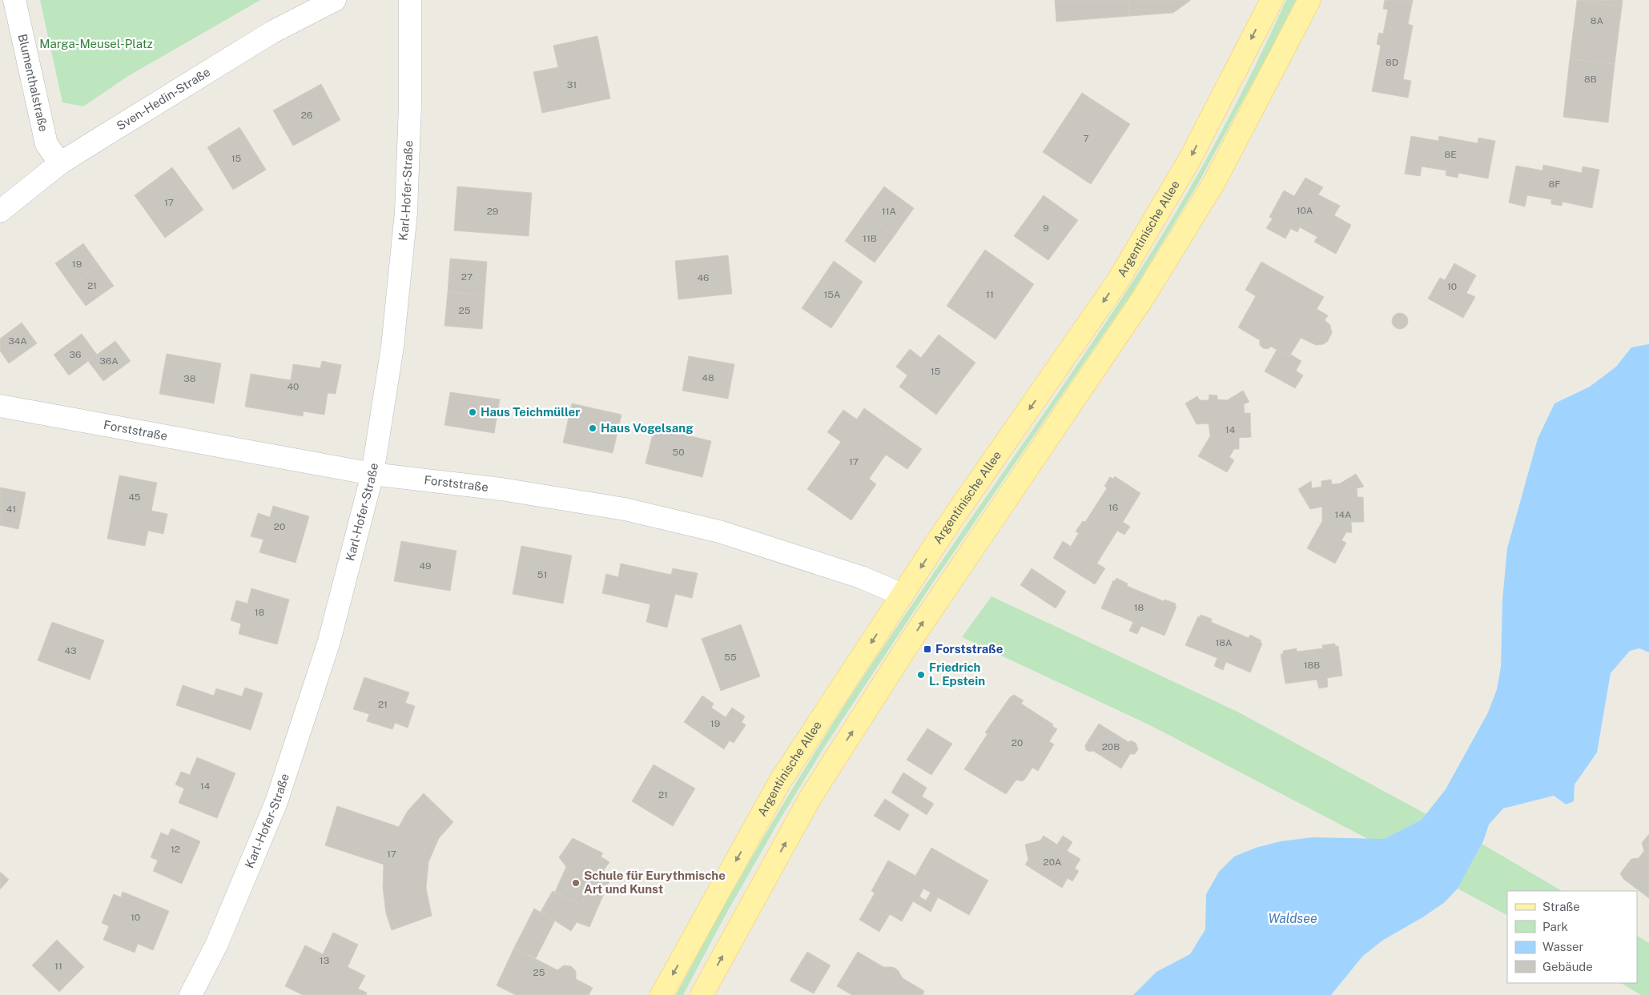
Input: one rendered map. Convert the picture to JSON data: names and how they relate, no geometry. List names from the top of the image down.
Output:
{
  "streets": {
    "main road": ["Argentinische Allee"],
    "street": [
      "Blumenthalstraße",
      "Sven-Hedin-Straße",
      "Karl-Hofer-Straße",
      "Forststraße"
    ]
  },
  "crossings": [
    ["Blumenthalstraße", "Sven-Hedin-Straße"],
    ["Karl-Hofer-Straße", "Forststraße"],
    ["Argentinische Allee", "Forststraße"]
  ],
  "water": ["Waldsee"],
  "parks": ["Marga-Meusel-Platz"],
  "places": {
    "other": [
      "Haus Teichmüller",
      "Haus Vogelsang",
      "Friedrich L. Epstein",
      "Schule für Eurythmische Art und Kunst"
    ],
    "transit": ["Forststraße"]
  },
  "house_numbers": [
    "8A",
    "8D",
    "8B",
    "31",
    "26",
    "7",
    "8E",
    "15",
    "8F",
    "17",
    "10A",
    "29",
    "11A",
    "9",
    "11B",
    "19",
    "27",
    "46",
    "21",
    "10",
    "15A",
    "11",
    "25",
    "34A",
    "36",
    "36A",
    "15",
    "48",
    "38",
    "40",
    "14",
    "50",
    "17",
    "45",
    "16",
    "41",
    "14A",
    "20",
    "49",
    "51",
    "18",
    "18",
    "18A",
    "43",
    "55",
    "18B",
    "21",
    "19",
    "20",
    "20B",
    "14",
    "21",
    "12",
    "17",
    "20A",
    "10",
    "13",
    "11",
    "25"
  ],
  "legend": [
    "Straße",
    "Park",
    "Wasser",
    "Gebäude"
  ]
}
